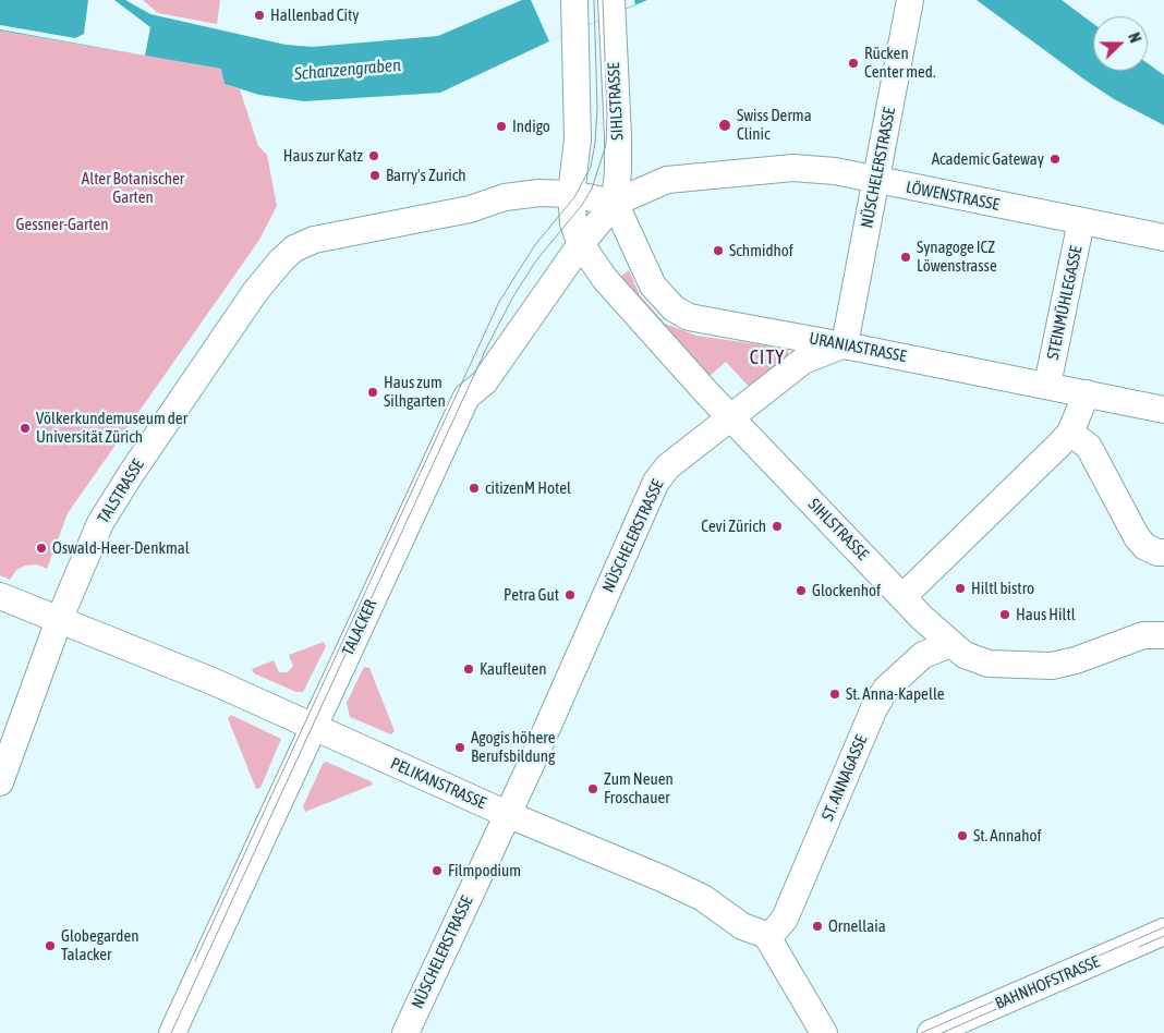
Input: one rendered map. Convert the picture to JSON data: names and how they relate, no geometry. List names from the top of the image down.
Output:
{
  "streets": {
    "street": [
      "SIHLSTRASSE",
      "NÜSCHELERSTRASSE",
      "LÖWENSTRASSE",
      "STEINMÜHLEGASSE",
      "URANIASTRASSE",
      "TALSTRASSE",
      "TALACKER",
      "ST. ANNAGASSE",
      "PELIKANSTRASSE",
      "BAHNHOFSTRASSE"
    ]
  },
  "crossings": [
    ["SIHLSTRASSE", "NÜSCHELERSTRASSE"],
    ["SIHLSTRASSE", "LÖWENSTRASSE"],
    ["SIHLSTRASSE", "URANIASTRASSE"],
    ["SIHLSTRASSE", "TALSTRASSE"],
    ["SIHLSTRASSE", "TALACKER"],
    ["SIHLSTRASSE", "ST. ANNAGASSE"],
    ["NÜSCHELERSTRASSE", "LÖWENSTRASSE"],
    ["NÜSCHELERSTRASSE", "URANIASTRASSE"],
    ["NÜSCHELERSTRASSE", "PELIKANSTRASSE"],
    ["LÖWENSTRASSE", "STEINMÜHLEGASSE"],
    ["LÖWENSTRASSE", "URANIASTRASSE"],
    ["LÖWENSTRASSE", "TALSTRASSE"],
    ["LÖWENSTRASSE", "TALACKER"],
    ["STEINMÜHLEGASSE", "URANIASTRASSE"],
    ["URANIASTRASSE", "TALSTRASSE"],
    ["URANIASTRASSE", "TALACKER"],
    ["TALSTRASSE", "TALACKER"],
    ["TALSTRASSE", "PELIKANSTRASSE"],
    ["TALACKER", "PELIKANSTRASSE"],
    ["ST. ANNAGASSE", "PELIKANSTRASSE"]
  ],
  "districts": ["CITY"],
  "water": ["Schanzengraben"],
  "parks": ["Alter Botanischer Garten", "Gessner-Garten"],
  "places": [
    "Hallenbad City",
    "Rücken Center med.",
    "Swiss Derma Clinic",
    "Indigo",
    "Haus zur Katz",
    "Academic Gateway",
    "Barry's Zurich",
    "Schmidhof",
    "Synagoge ICZ Löwenstrasse",
    "Haus zum Silhgarten",
    "Völkerkundemuseum der Universität Zürich",
    "citizenM Hotel",
    "Cevi Zürich",
    "Oswald-Heer-Denkmal",
    "Hiltl bistro",
    "Glockenhof",
    "Petra Gut",
    "Haus Hiltl",
    "Kaufleuten",
    "St. Anna-Kapelle",
    "Agogis höhere Berufsbildung",
    "Zum Neuen Froschauer",
    "St. Annahof",
    "Filmpodium",
    "Ornellaia",
    "Globegarden Talacker"
  ],
  "north": "right"
}
